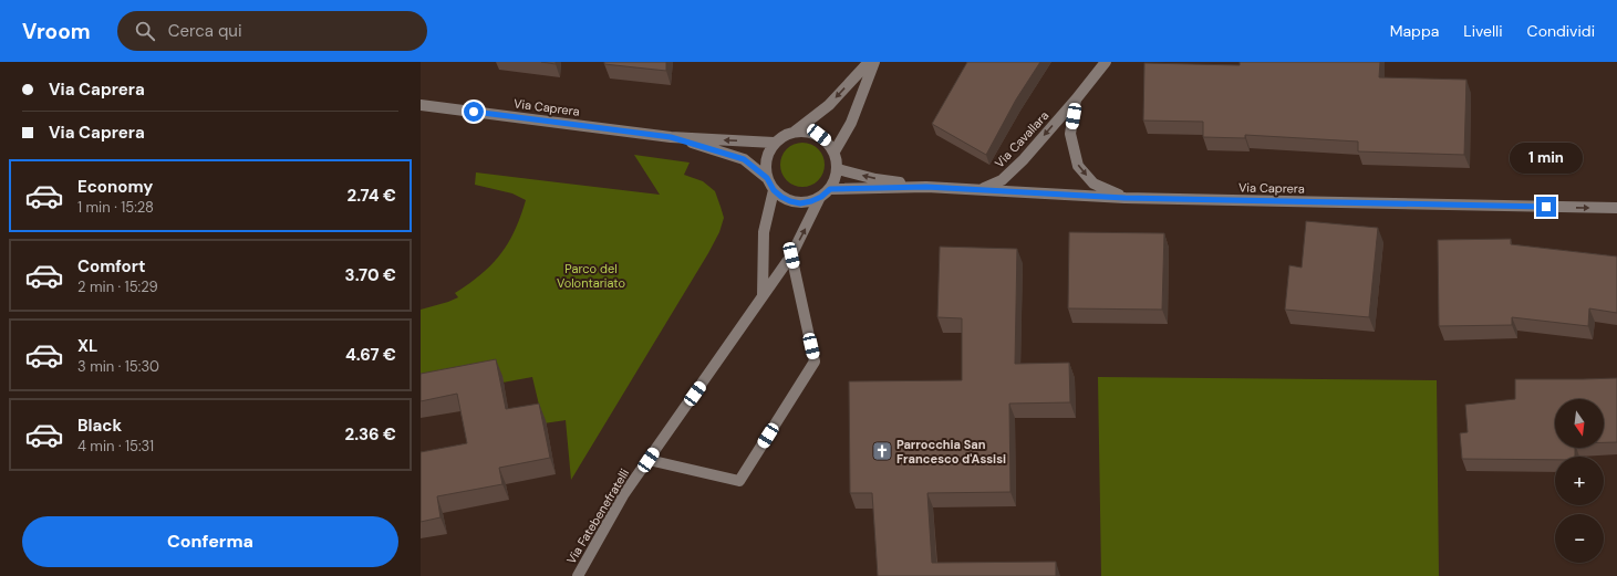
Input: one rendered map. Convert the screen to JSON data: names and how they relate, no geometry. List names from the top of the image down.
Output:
{
  "streets": {
    "street": ["Via Caprera", "Via Cavallara", "Via Fatebenefratelli"]
  },
  "crossings": [
    ["Via Caprera", "Via Cavallara"],
    ["Via Caprera", "Via Fatebenefratelli"]
  ],
  "parks": ["Parco del Volontariato"],
  "places": {
    "church": ["Parrocchia San Francesco d'Assisi"]
  },
  "north": "bottom",
  "page": {
    "header": "Vroom",
    "search": "Cerca qui",
    "nav": ["Mappa", "Livelli", "Condividi"],
    "banner": ["Via Caprera", "Via Caprera"],
    "bubble": "1 min",
    "list": [
      {
        "name": "Economy",
        "note": "1 min · 15:28",
        "value": "2.74 €"
      },
      {
        "name": "Comfort",
        "note": "2 min · 15:29",
        "value": "3.70 €"
      },
      {
        "name": "XL",
        "note": "3 min · 15:30",
        "value": "4.67 €"
      },
      {
        "name": "Black",
        "note": "4 min · 15:31",
        "value": "2.36 €"
      }
    ],
    "map_buttons": ["+", "−"],
    "buttons": "Conferma"
  }
}
